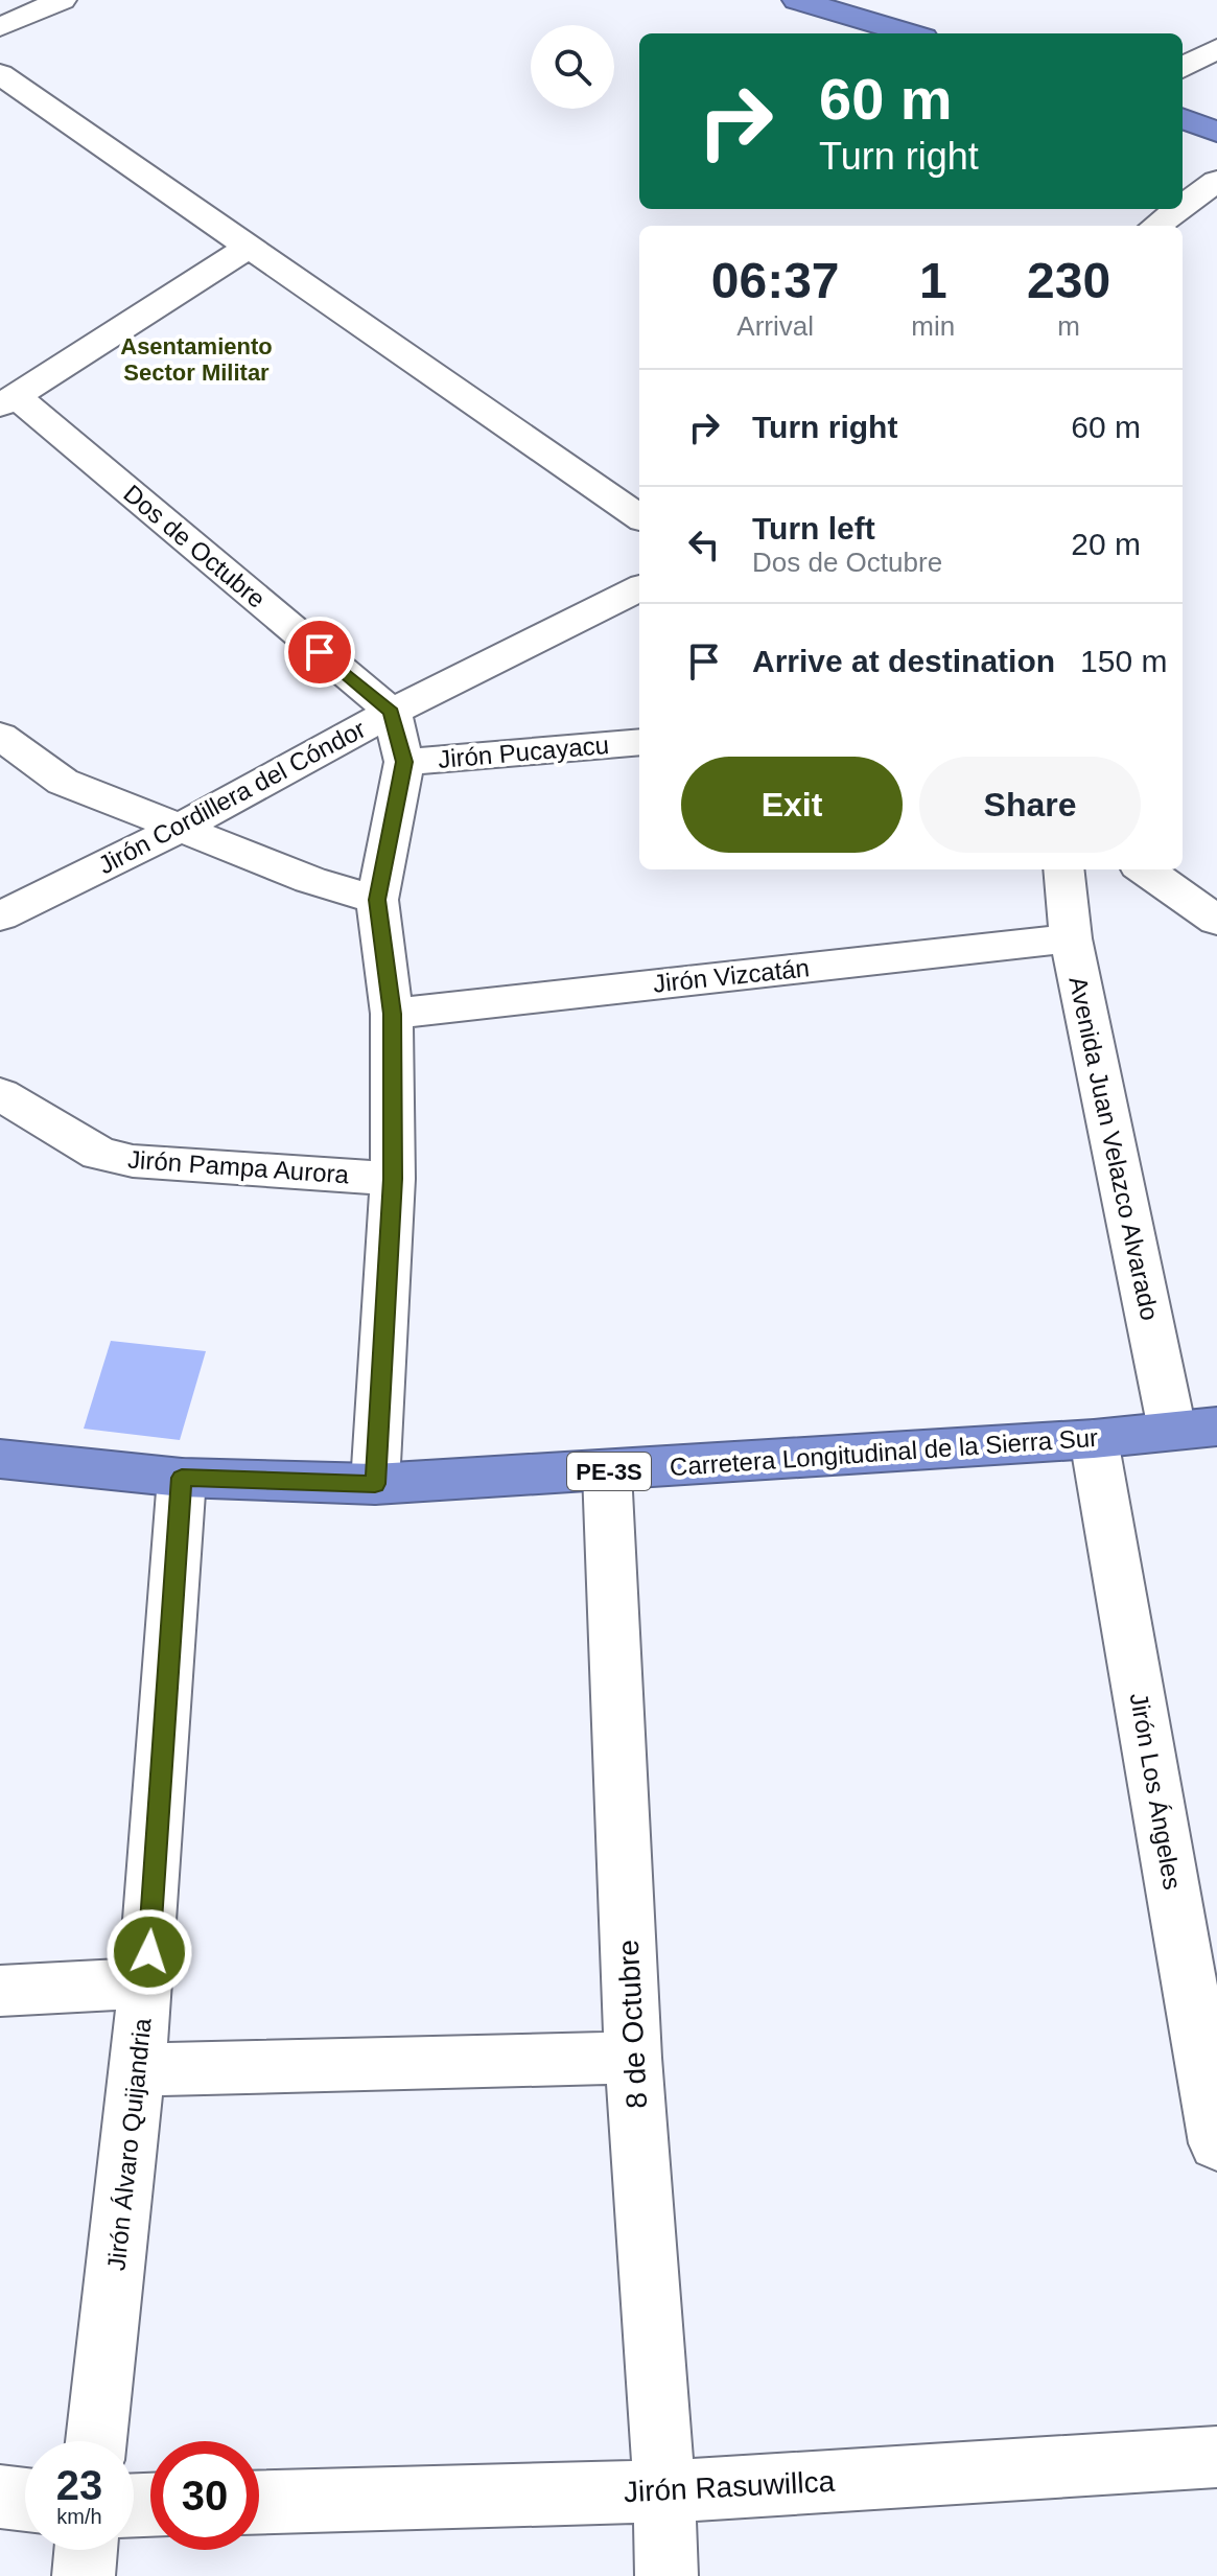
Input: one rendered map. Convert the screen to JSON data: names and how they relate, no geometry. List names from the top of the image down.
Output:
{
  "streets": {
    "highway": ["Carretera Longitudinal de la Sierra Sur", "PE-3S"],
    "street": [
      "Dos de Octubre",
      "Jirón Pucayacu",
      "Jirón Cordillera del Cóndor",
      "Jirón Vizcatán",
      "Avenida Juan Velazco Alvarado",
      "Jirón Pampa Aurora",
      "Jirón Los Ángeles",
      "8 de Octubre",
      "Jirón Álvaro Quijandria",
      "Jirón Rasuwillca"
    ]
  },
  "crossings": [
    ["Dos de Octubre", "Jirón Cordillera del Cóndor"],
    ["Jirón Vizcatán", "Avenida Juan Velazco Alvarado"],
    ["Avenida Juan Velazco Alvarado", "Carretera Longitudinal de la Sierra Sur"],
    ["Carretera Longitudinal de la Sierra Sur", "Jirón Los Ángeles"],
    ["Carretera Longitudinal de la Sierra Sur", "8 de Octubre"],
    ["Carretera Longitudinal de la Sierra Sur", "Jirón Álvaro Quijandria"],
    ["8 de Octubre", "Jirón Rasuwillca"]
  ],
  "districts": ["Asentamiento Sector Militar"],
  "page": {
    "turn": ["60 m", "Turn right"],
    "eta": [
      "06:37",
      "Arrival",
      "1",
      "min",
      "230",
      "m"
    ],
    "list": [
      {
        "name": "Turn right",
        "value": "60 m"
      },
      {
        "name": "Turn left",
        "note": "Dos de Octubre",
        "value": "20 m"
      },
      {
        "name": "Arrive at destination",
        "value": "150 m"
      }
    ],
    "buttons": ["Exit", "Share"],
    "speed": "23 km/h",
    "limit": "30"
  }
}
